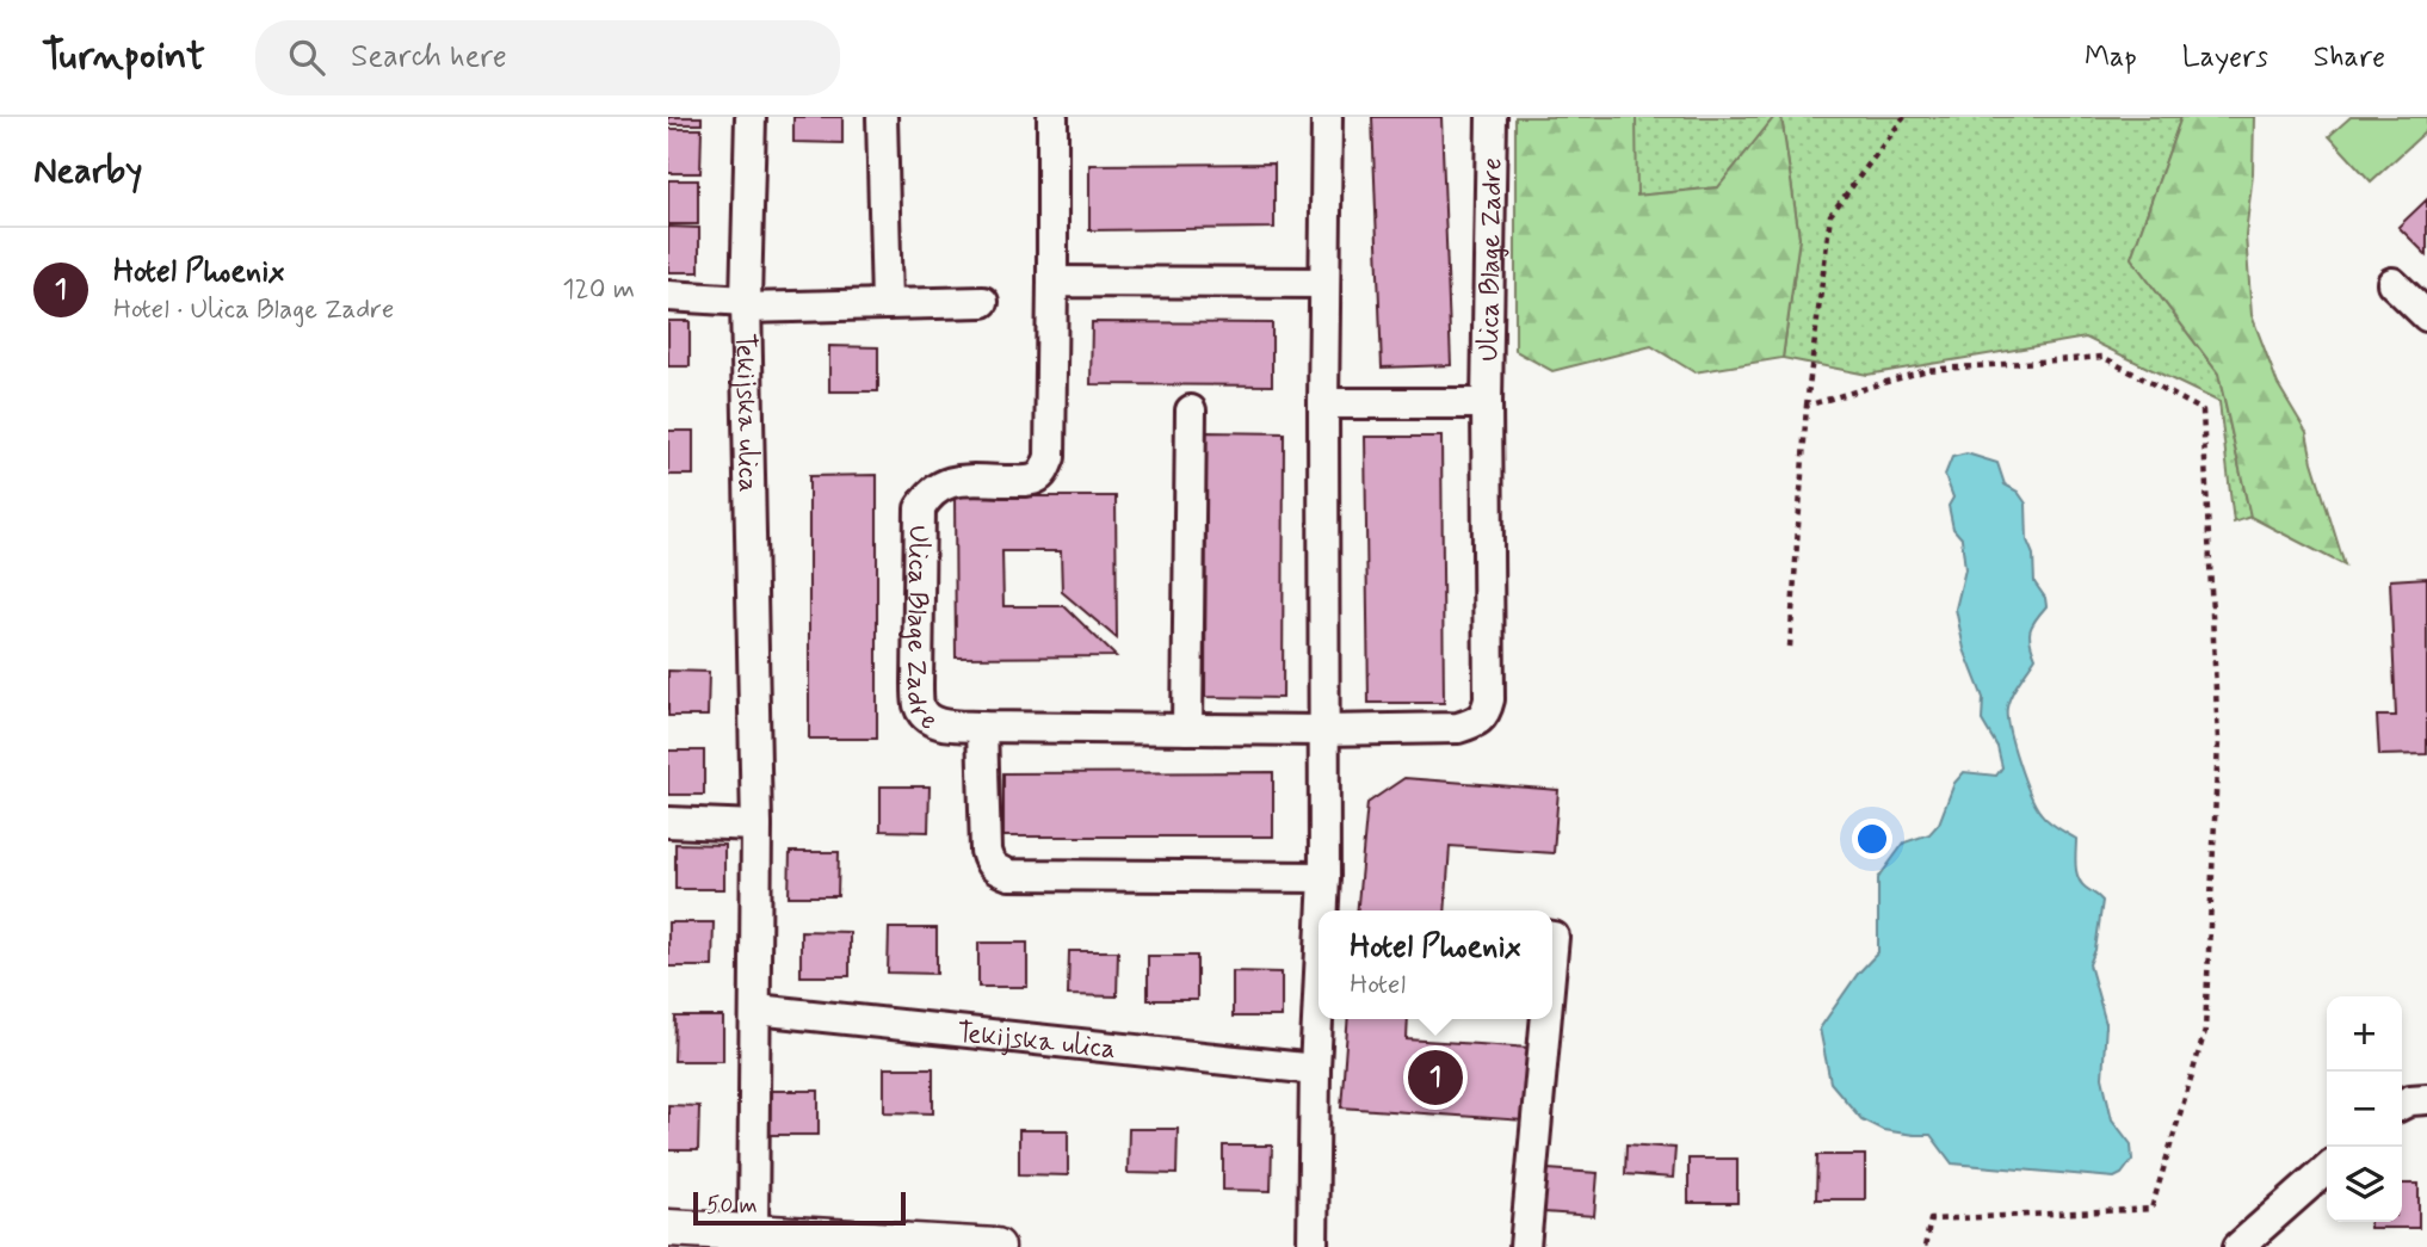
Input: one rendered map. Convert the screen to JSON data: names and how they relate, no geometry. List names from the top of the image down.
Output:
{
  "streets": {
    "street": ["Ulica Blage Zadre", "Tekijska ulica"]
  },
  "scale_bar": "50 m",
  "page": {
    "header": "Turnpoint",
    "search": "Search here",
    "nav": ["Map", "Layers", "Share"],
    "heading": "Nearby",
    "list": [
      {
        "mark": "1",
        "name": "Hotel Phoenix",
        "note": "Hotel · Ulica Blage Zadre",
        "value": "120 m"
      }
    ],
    "popup": ["Hotel Phoenix", "Hotel"],
    "map_buttons": ["+", "−"],
    "pins": "1",
    "scale": "50 m"
  }
}
